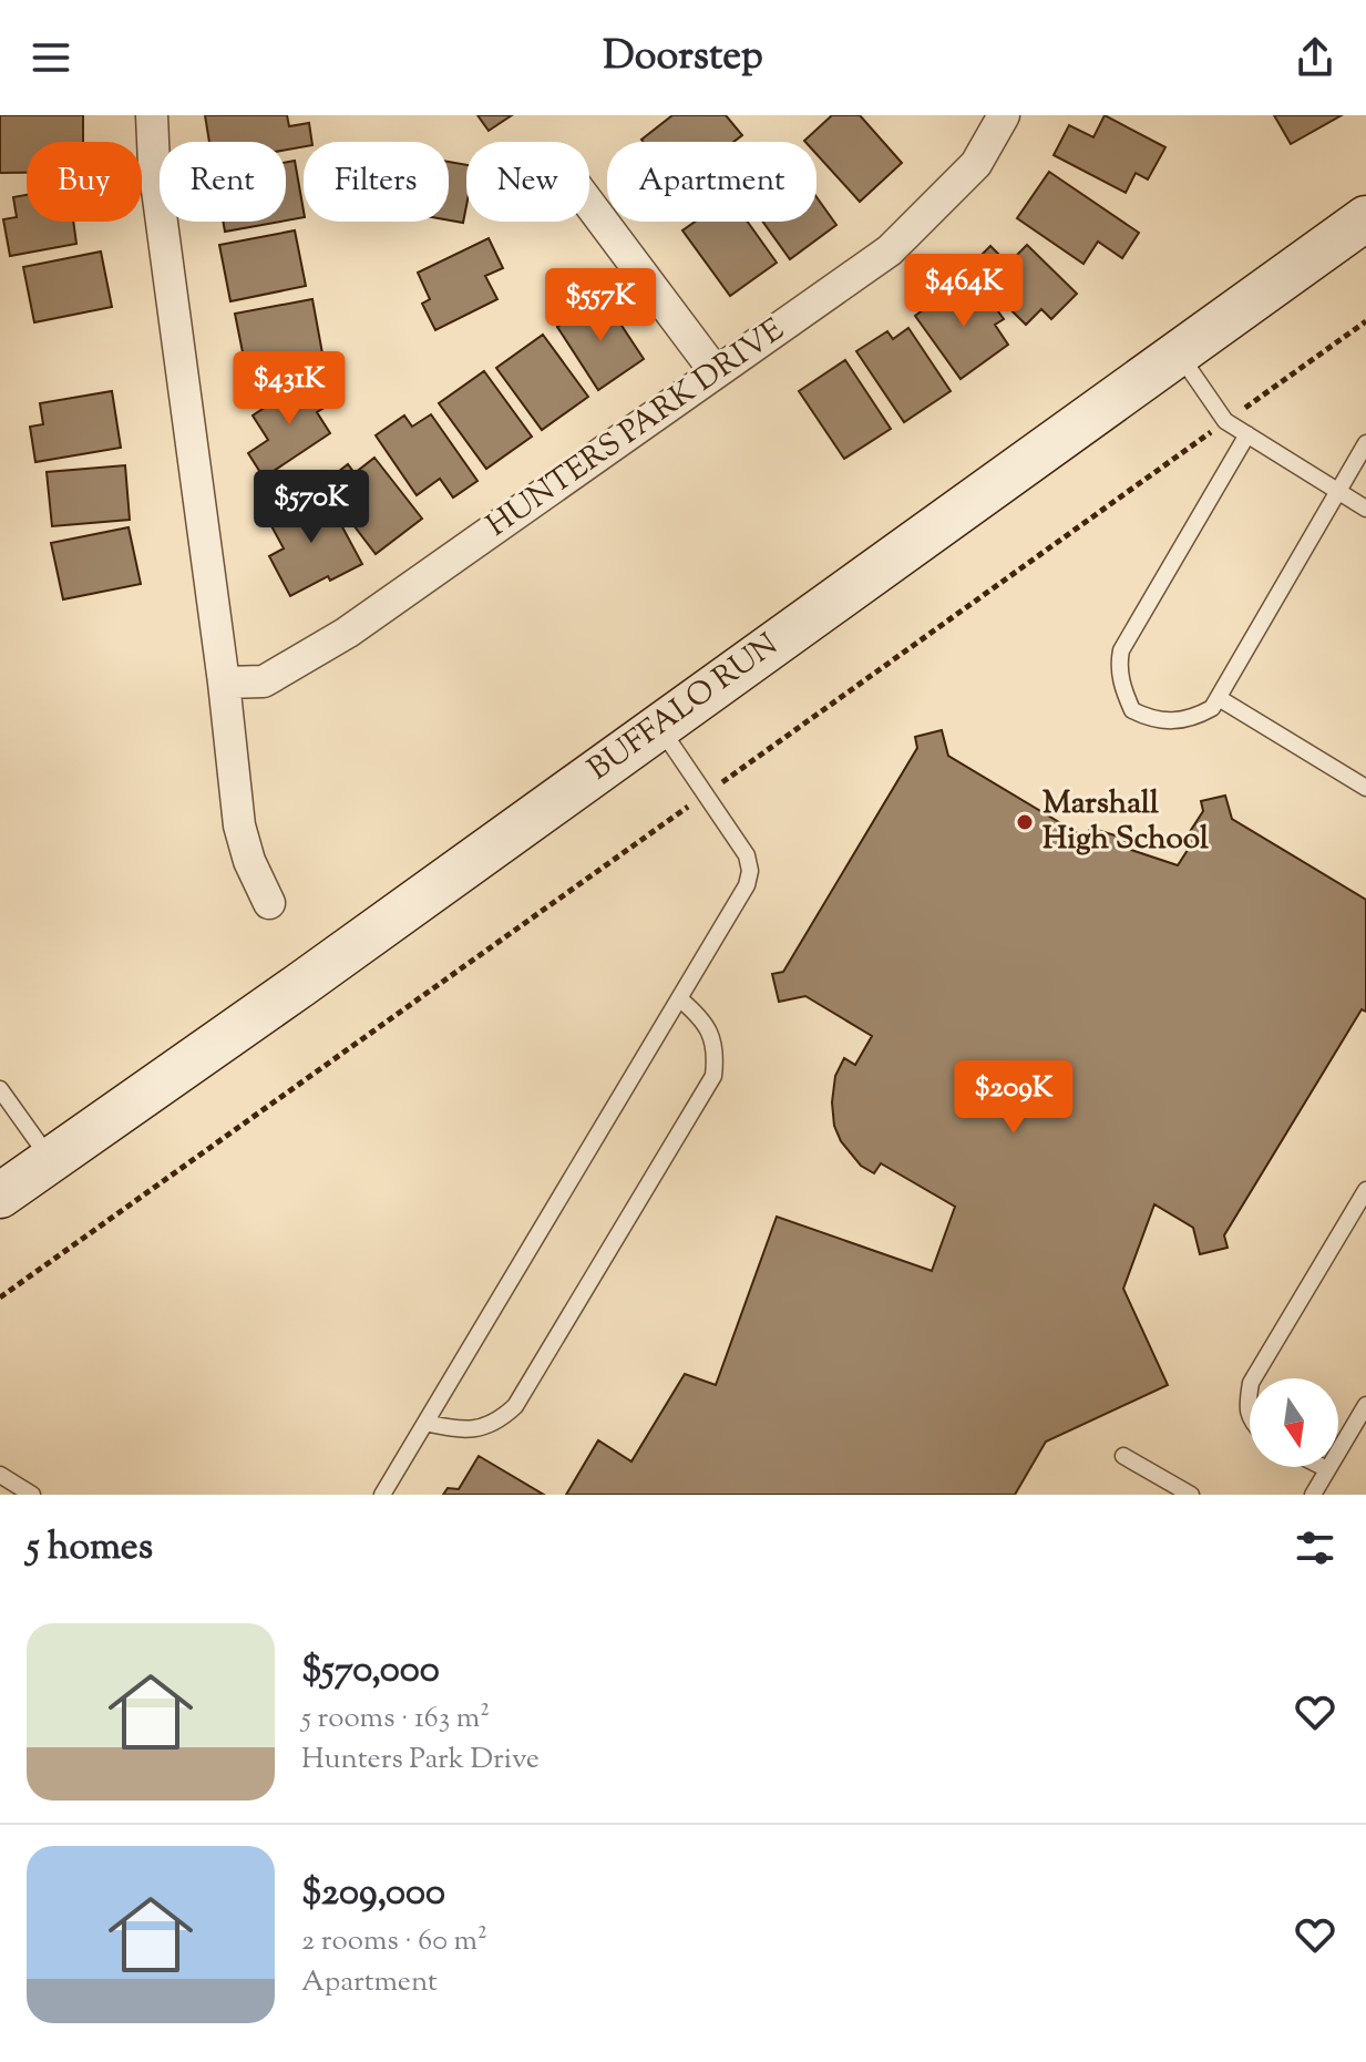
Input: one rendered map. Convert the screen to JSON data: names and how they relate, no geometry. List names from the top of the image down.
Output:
{
  "streets": {
    "street": ["HUNTERS PARK DRIVE", "BUFFALO RUN"]
  },
  "places": ["Marshall High School"],
  "north": "bottom",
  "page": {
    "header": "Doorstep",
    "chip": [
      "Buy",
      "Rent",
      "Filters",
      "New",
      "Apartment"
    ],
    "price": [
      "$464K",
      "$557K",
      "$431K",
      "$570K",
      "$209K"
    ],
    "heading": "5 homes",
    "list": [
      {
        "name": "$570,000",
        "note": "5 rooms · 163 m² · Hunters Park Drive"
      },
      {
        "name": "$209,000",
        "note": "2 rooms · 60 m² · Apartment"
      }
    ]
  }
}
